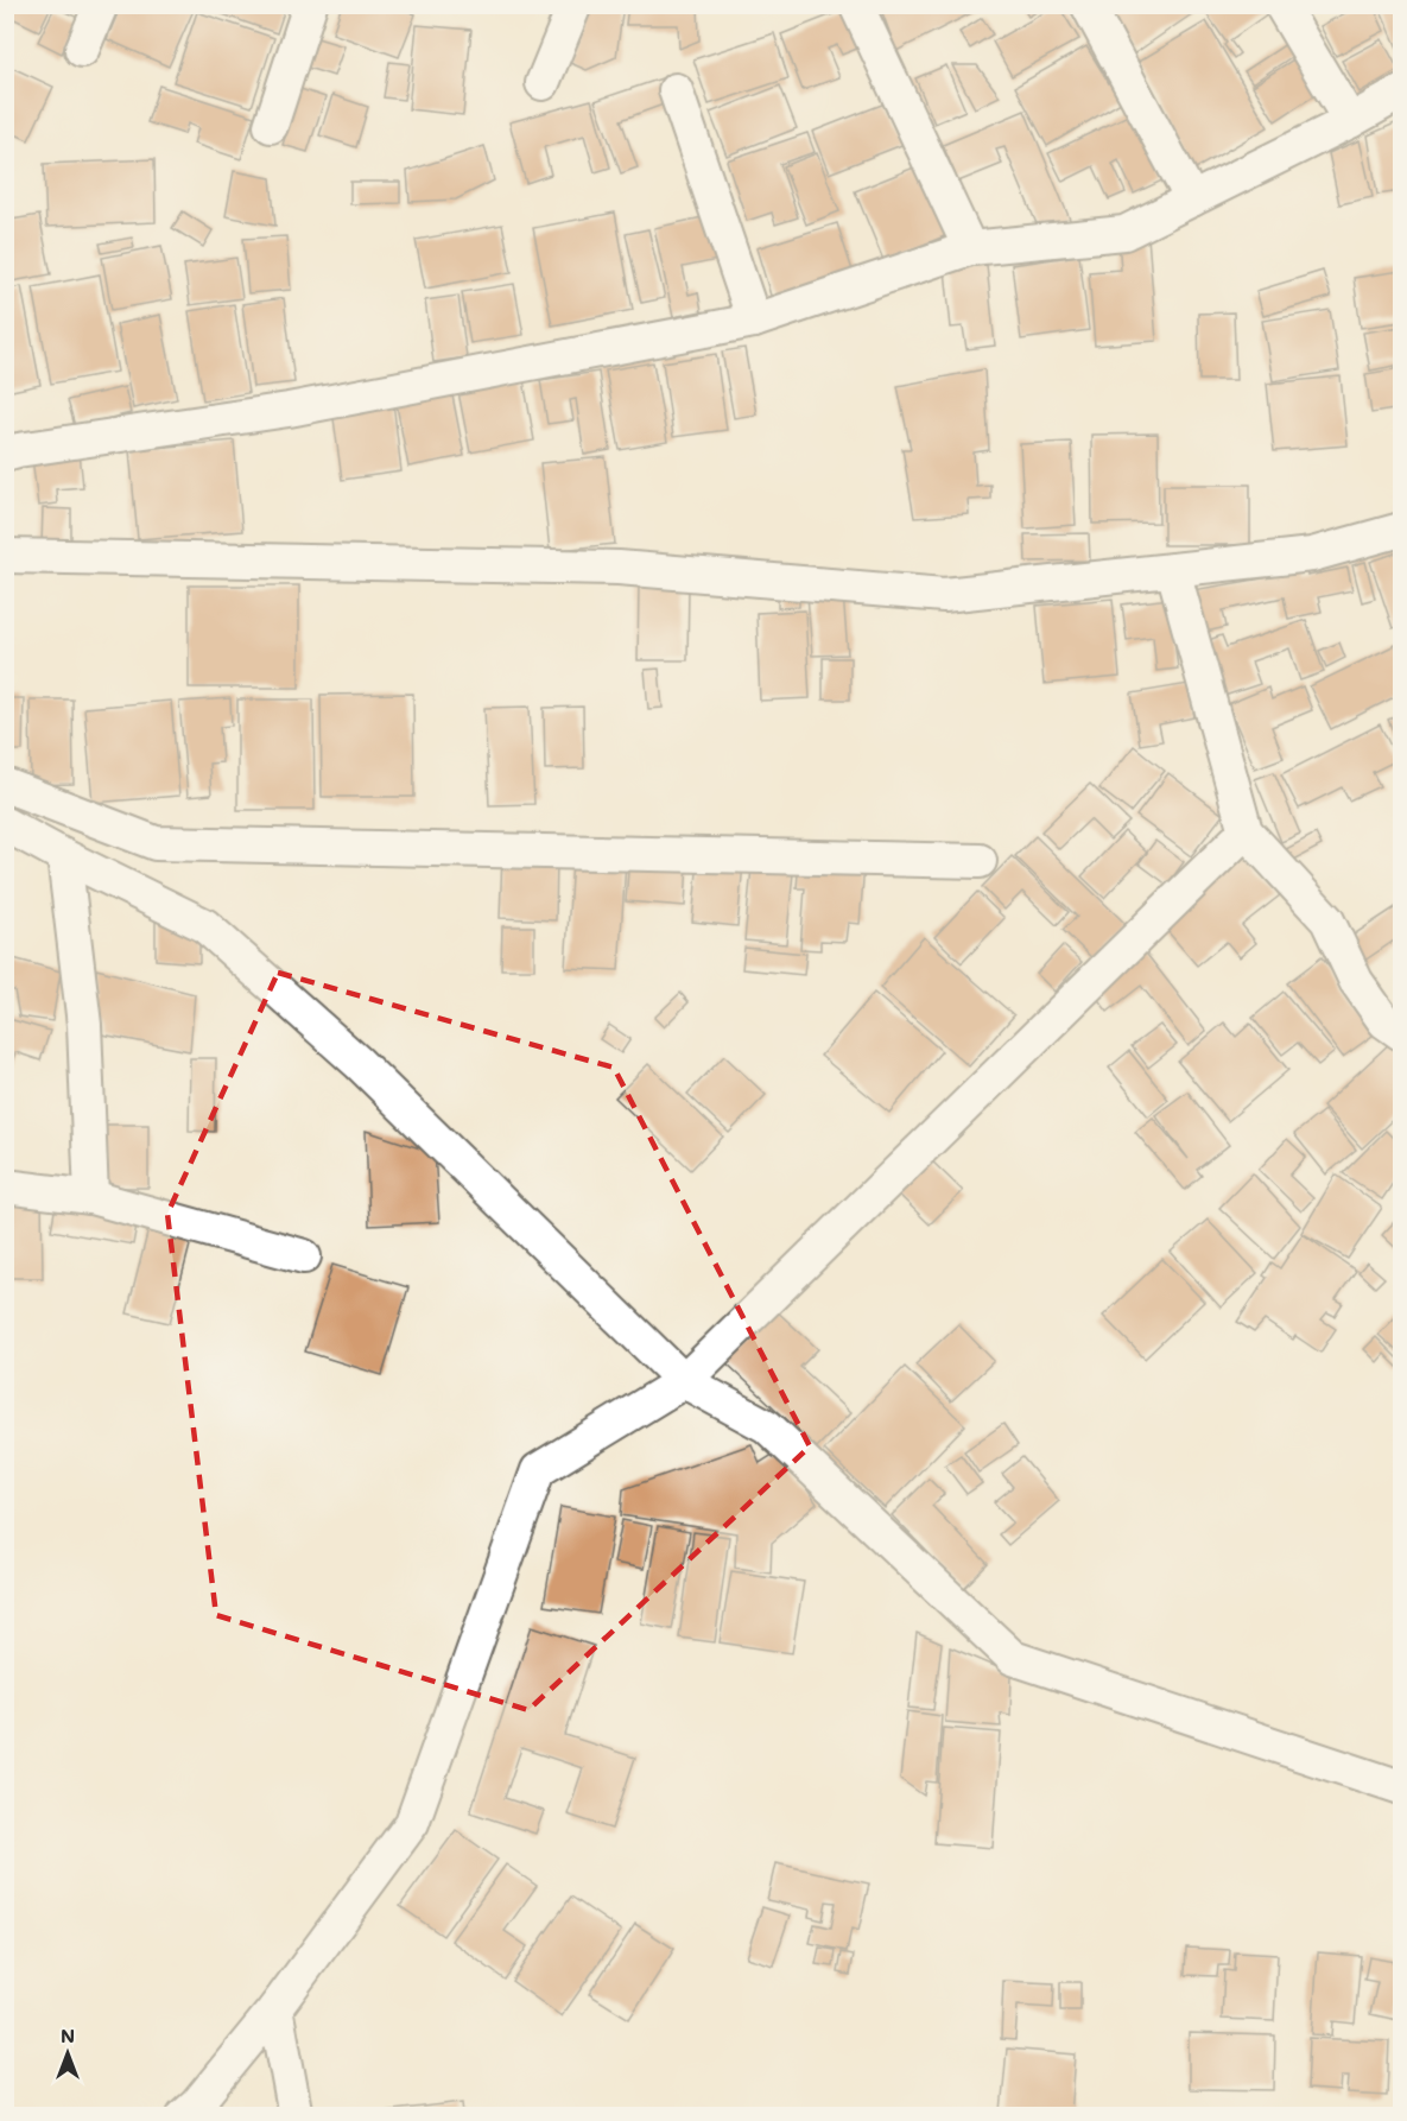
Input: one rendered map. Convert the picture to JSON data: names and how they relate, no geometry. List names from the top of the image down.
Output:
{
  "north": "top"
}
